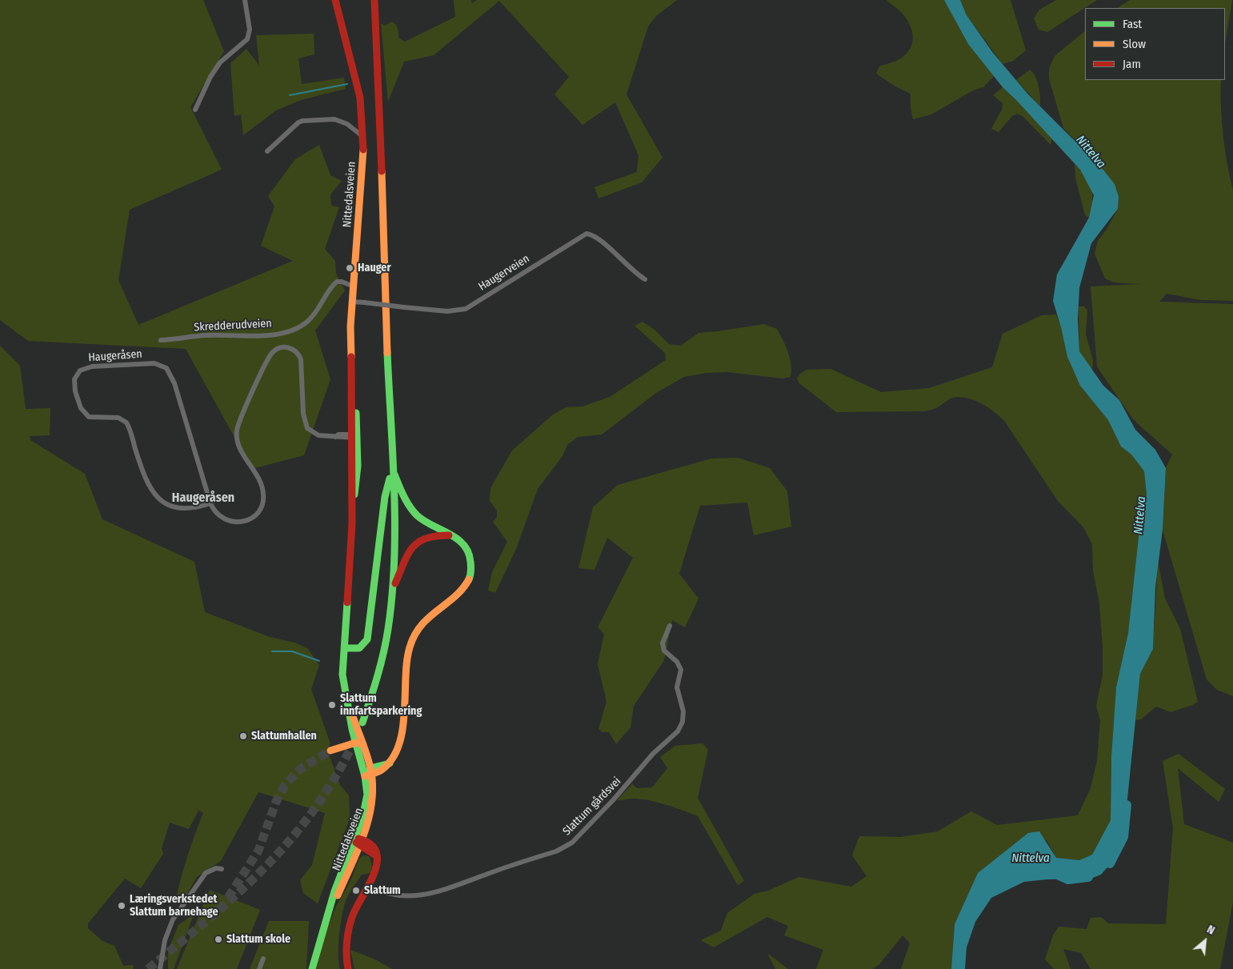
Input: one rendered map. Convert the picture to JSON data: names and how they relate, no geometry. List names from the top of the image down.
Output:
{
  "streets": {
    "main road": ["Nittedalsveien"],
    "street": [
      "Haugerveien",
      "Skredderudveien",
      "Haugeråsen",
      "Slattum gårdsvei"
    ]
  },
  "crossings": [
    ["Nittedalsveien", "Haugerveien"],
    ["Nittedalsveien", "Skredderudveien"],
    ["Nittedalsveien", "Haugeråsen"]
  ],
  "districts": ["Haugeråsen"],
  "water": ["Nittelva"],
  "places": [
    "Hauger",
    "Slattum innfartsparkering",
    "Slattumhallen",
    "Slattum",
    "Læringsverkstedet Slattum barnehage",
    "Slattum skole"
  ],
  "legend": ["Fast", "Slow", "Jam"],
  "north": "top right"
}
